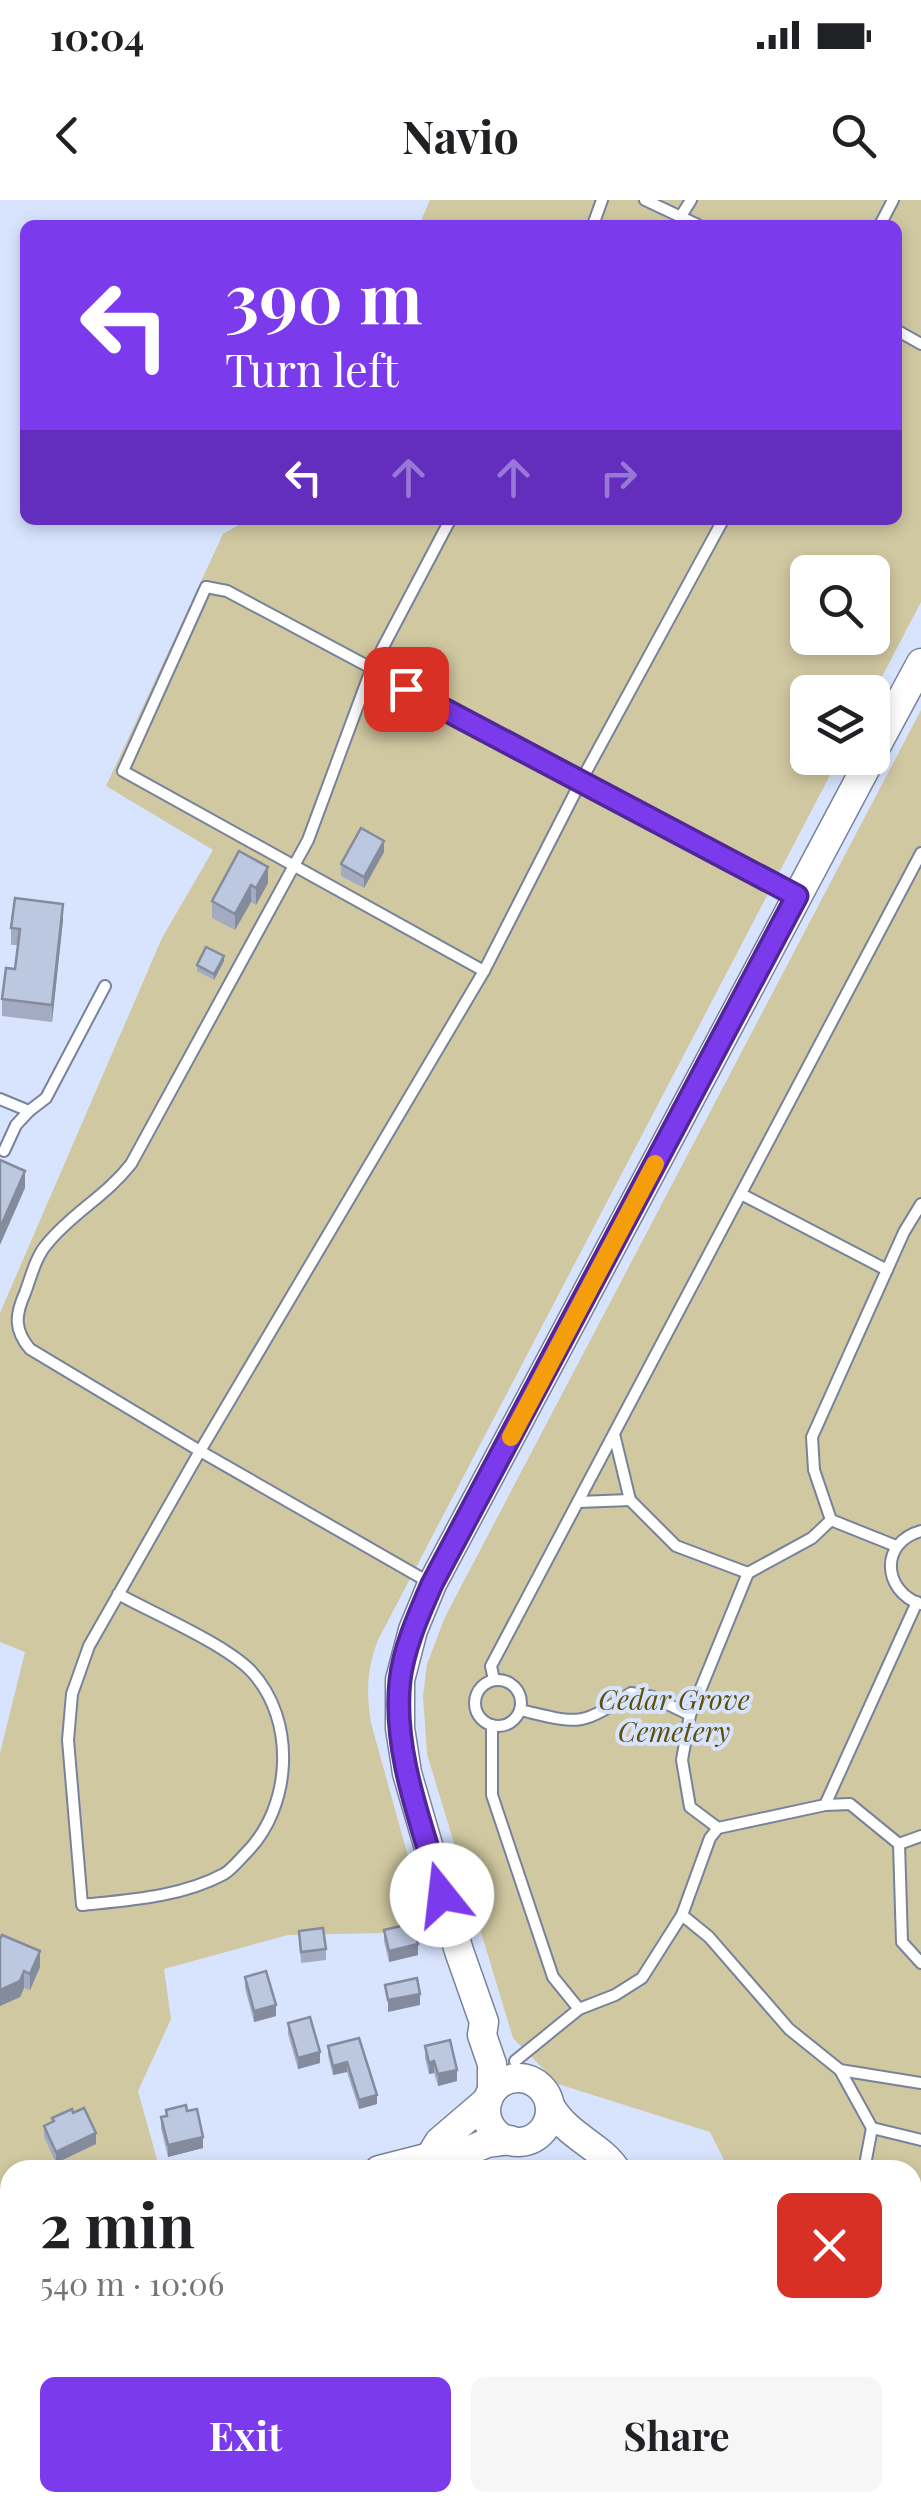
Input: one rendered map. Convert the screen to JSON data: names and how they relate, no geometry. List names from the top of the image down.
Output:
{
  "parks": ["Cedar Grove Cemetery"],
  "page": {
    "status": "10:04",
    "header": "Navio",
    "turn": ["390 m", "Turn left"],
    "heading": ["2 min", "540 m · 10:06"],
    "buttons": ["Exit", "Share"]
  }
}
